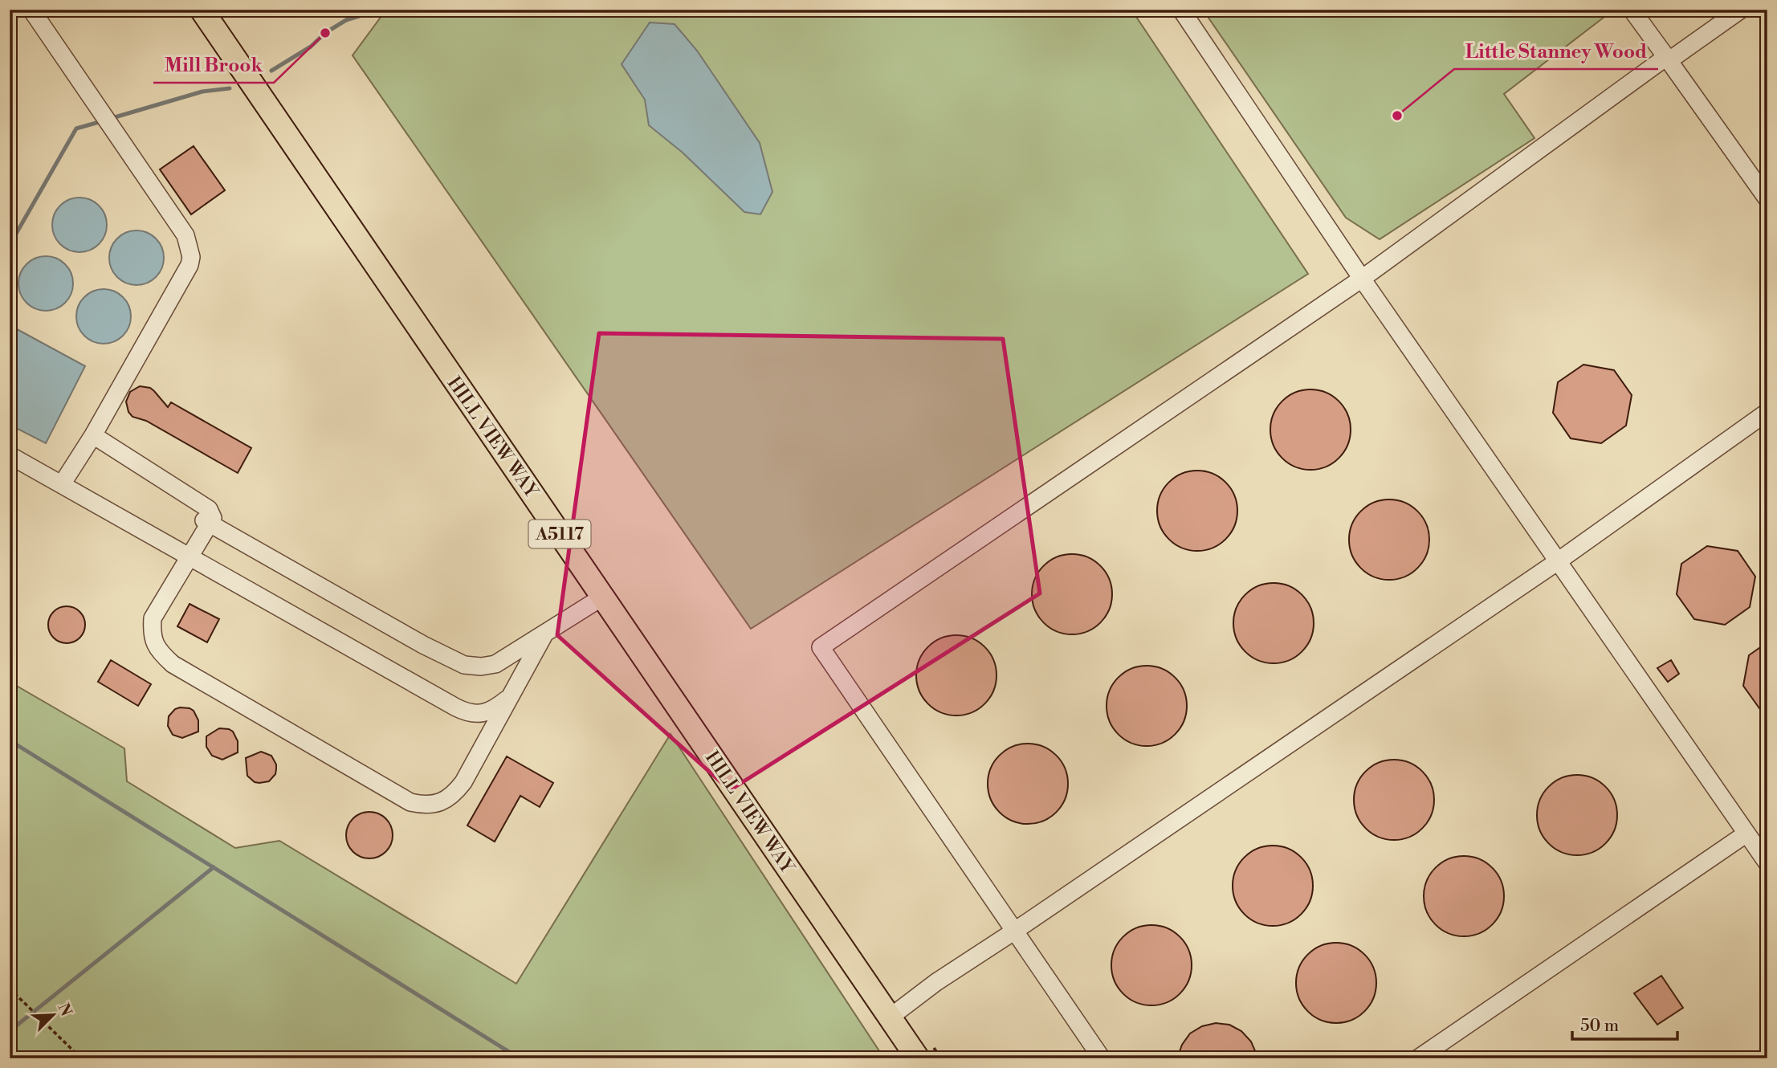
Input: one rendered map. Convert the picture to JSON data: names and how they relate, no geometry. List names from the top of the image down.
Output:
{
  "streets": {
    "main road": ["HILL VIEW WAY", "A5117"]
  },
  "places": ["Mill Brook", "Little Stanney Wood"],
  "scale_bar": "50 m",
  "north": "top right"
}
